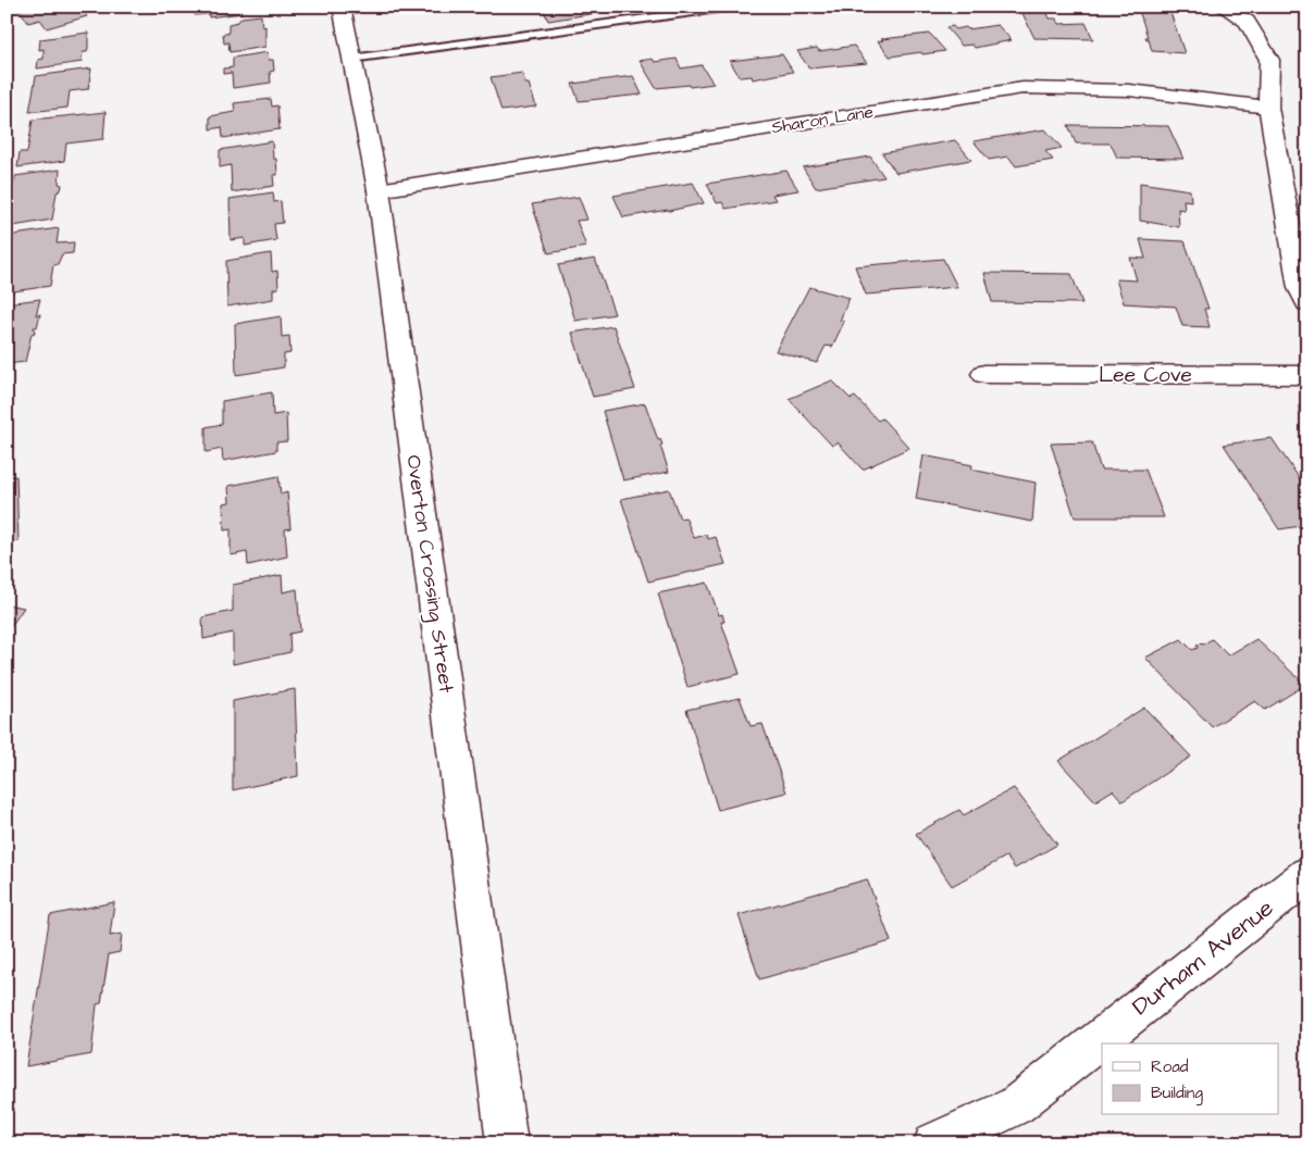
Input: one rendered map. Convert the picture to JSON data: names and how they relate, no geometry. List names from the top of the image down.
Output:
{
  "streets": {
    "street": [
      "Sharon Lane",
      "Lee Cove",
      "Overton Crossing Street",
      "Durham Avenue"
    ]
  },
  "crossings": [
    ["Sharon Lane", "Overton Crossing Street"]
  ],
  "legend": ["Road", "Building"]
}
